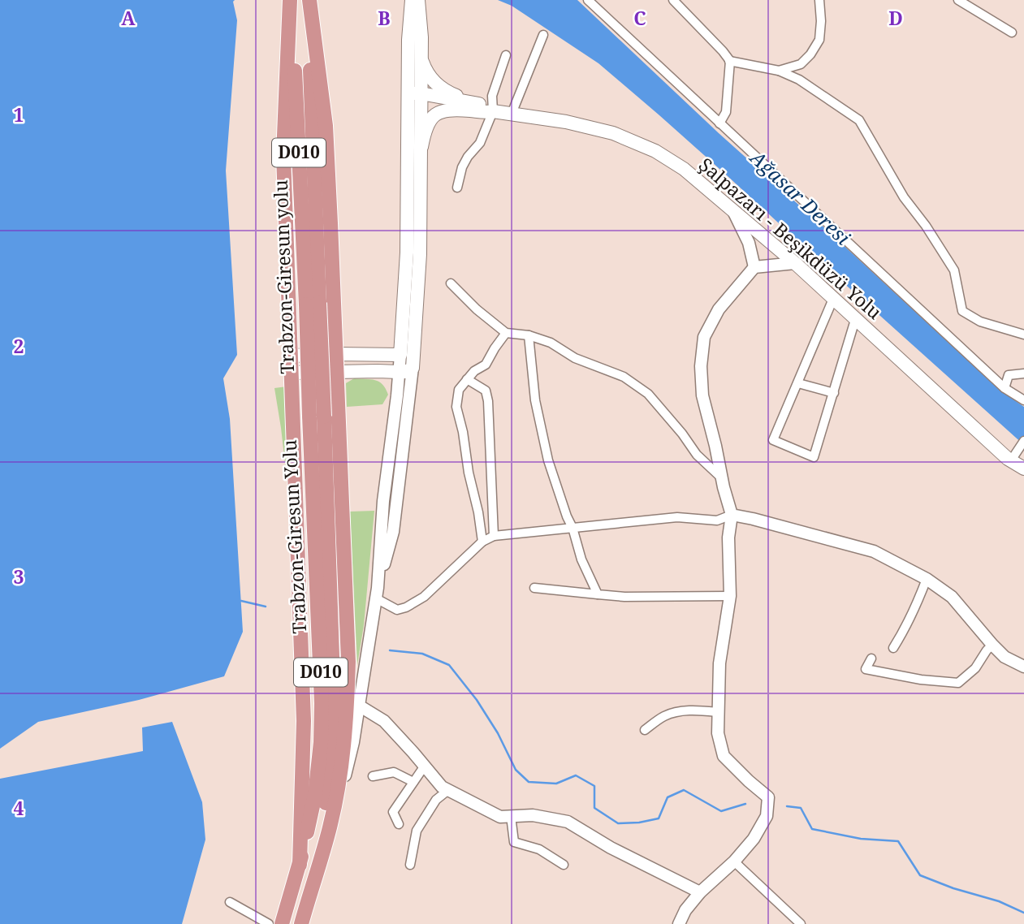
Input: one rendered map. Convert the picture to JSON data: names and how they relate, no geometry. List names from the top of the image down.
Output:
{
  "streets": {
    "highway": ["D010", "Trabzon-Giresun yolu", "Trabzon-Giresun Yolu"],
    "main road": ["Şalpazarı - Beşikdüzü Yolu"]
  },
  "crossings": [
    ["D010", "Trabzon-Giresun yolu"],
    ["D010", "Trabzon-Giresun Yolu"]
  ],
  "water": ["Ağasar Deresi"],
  "grid": {
    "columns": [
      "A",
      "B",
      "C",
      "D"
    ],
    "rows": [
      "1",
      "2",
      "3",
      "4"
    ]
  }
}
